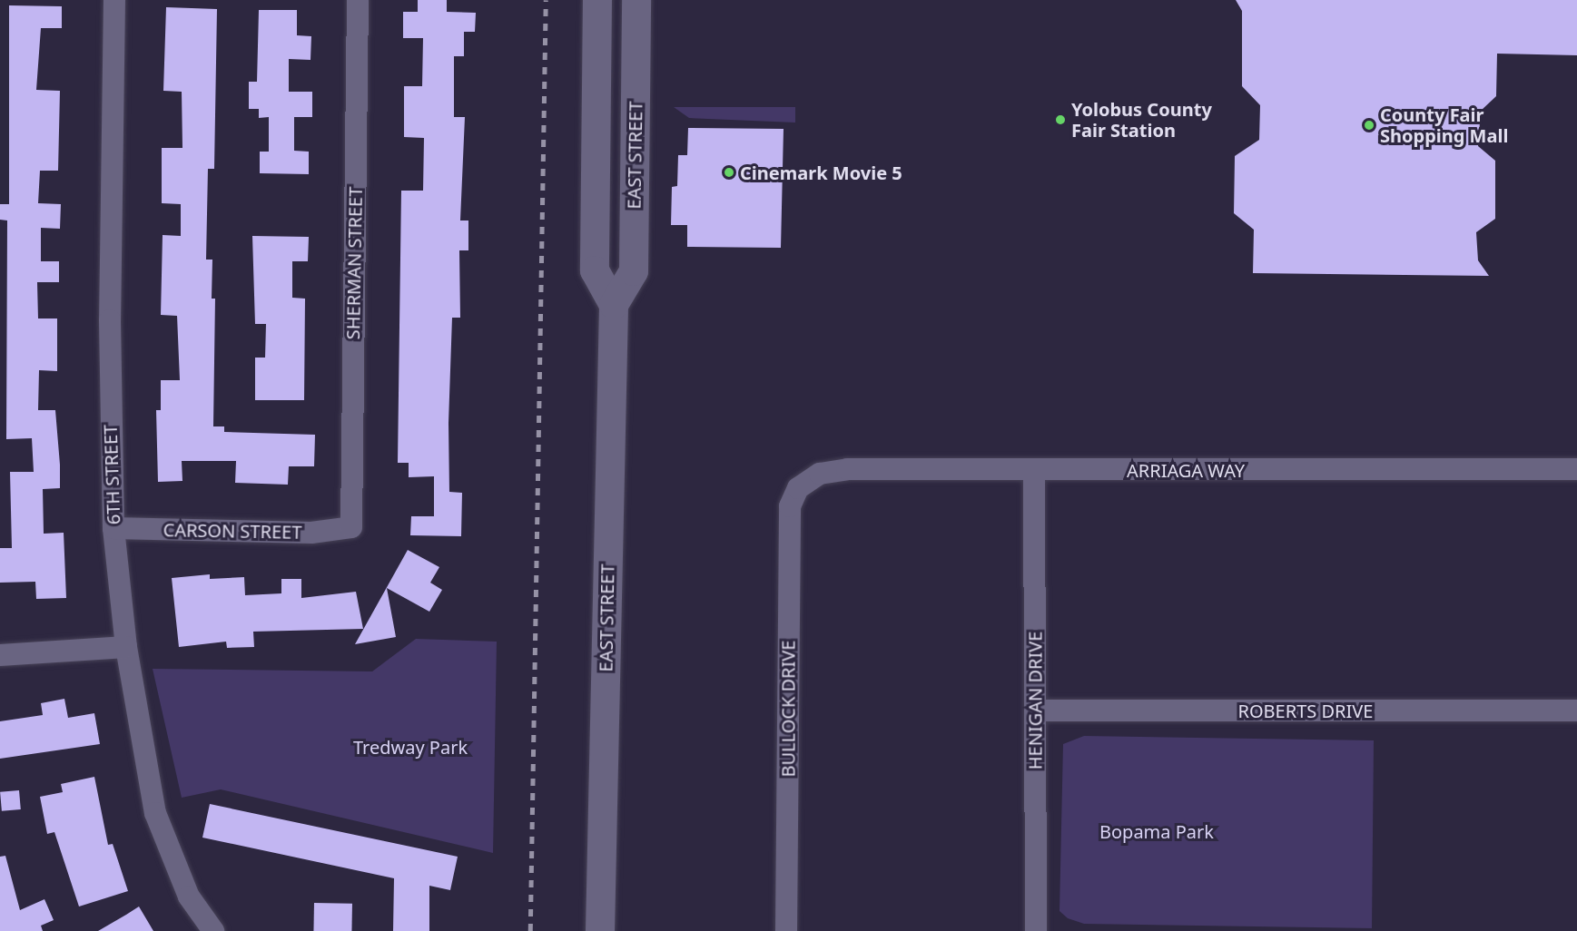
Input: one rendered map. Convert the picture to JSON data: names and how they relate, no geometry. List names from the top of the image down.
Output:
{
  "streets": {
    "street": [
      "EAST STREET",
      "SHERMAN STREET",
      "ARRIAGA WAY",
      "6TH STREET",
      "CARSON STREET",
      "HENIGAN DRIVE",
      "BULLOCK DRIVE",
      "ROBERTS DRIVE"
    ]
  },
  "crossings": [
    ["SHERMAN STREET", "CARSON STREET"],
    ["ARRIAGA WAY", "HENIGAN DRIVE"],
    ["ARRIAGA WAY", "BULLOCK DRIVE"],
    ["6TH STREET", "CARSON STREET"],
    ["HENIGAN DRIVE", "ROBERTS DRIVE"]
  ],
  "parks": ["Tredway Park", "Bopama Park"],
  "places": ["Yolobus County Fair Station", "County Fair Shopping Mall", "Cinemark Movie 5"]
}
